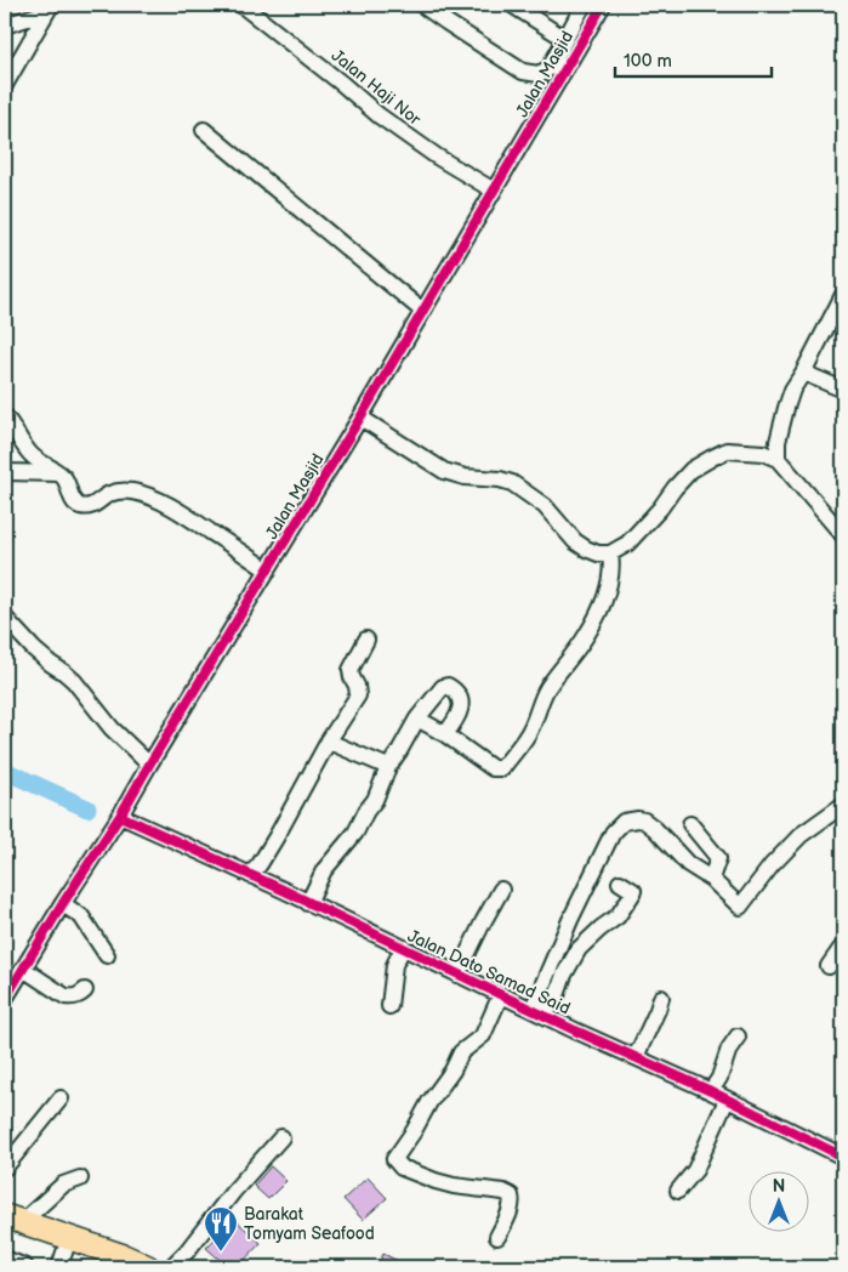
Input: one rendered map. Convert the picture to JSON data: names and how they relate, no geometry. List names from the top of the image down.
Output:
{
  "streets": {
    "street": ["Jalan Masjid", "Jalan Haji Nor", "Jalan Dato Samad Said"]
  },
  "crossings": [
    ["Jalan Masjid", "Jalan Haji Nor"],
    ["Jalan Masjid", "Jalan Dato Samad Said"]
  ],
  "places": {
    "restaurant": ["Barakat Tomyam Seafood"]
  },
  "scale_bar": "100 m",
  "north": "top"
}
